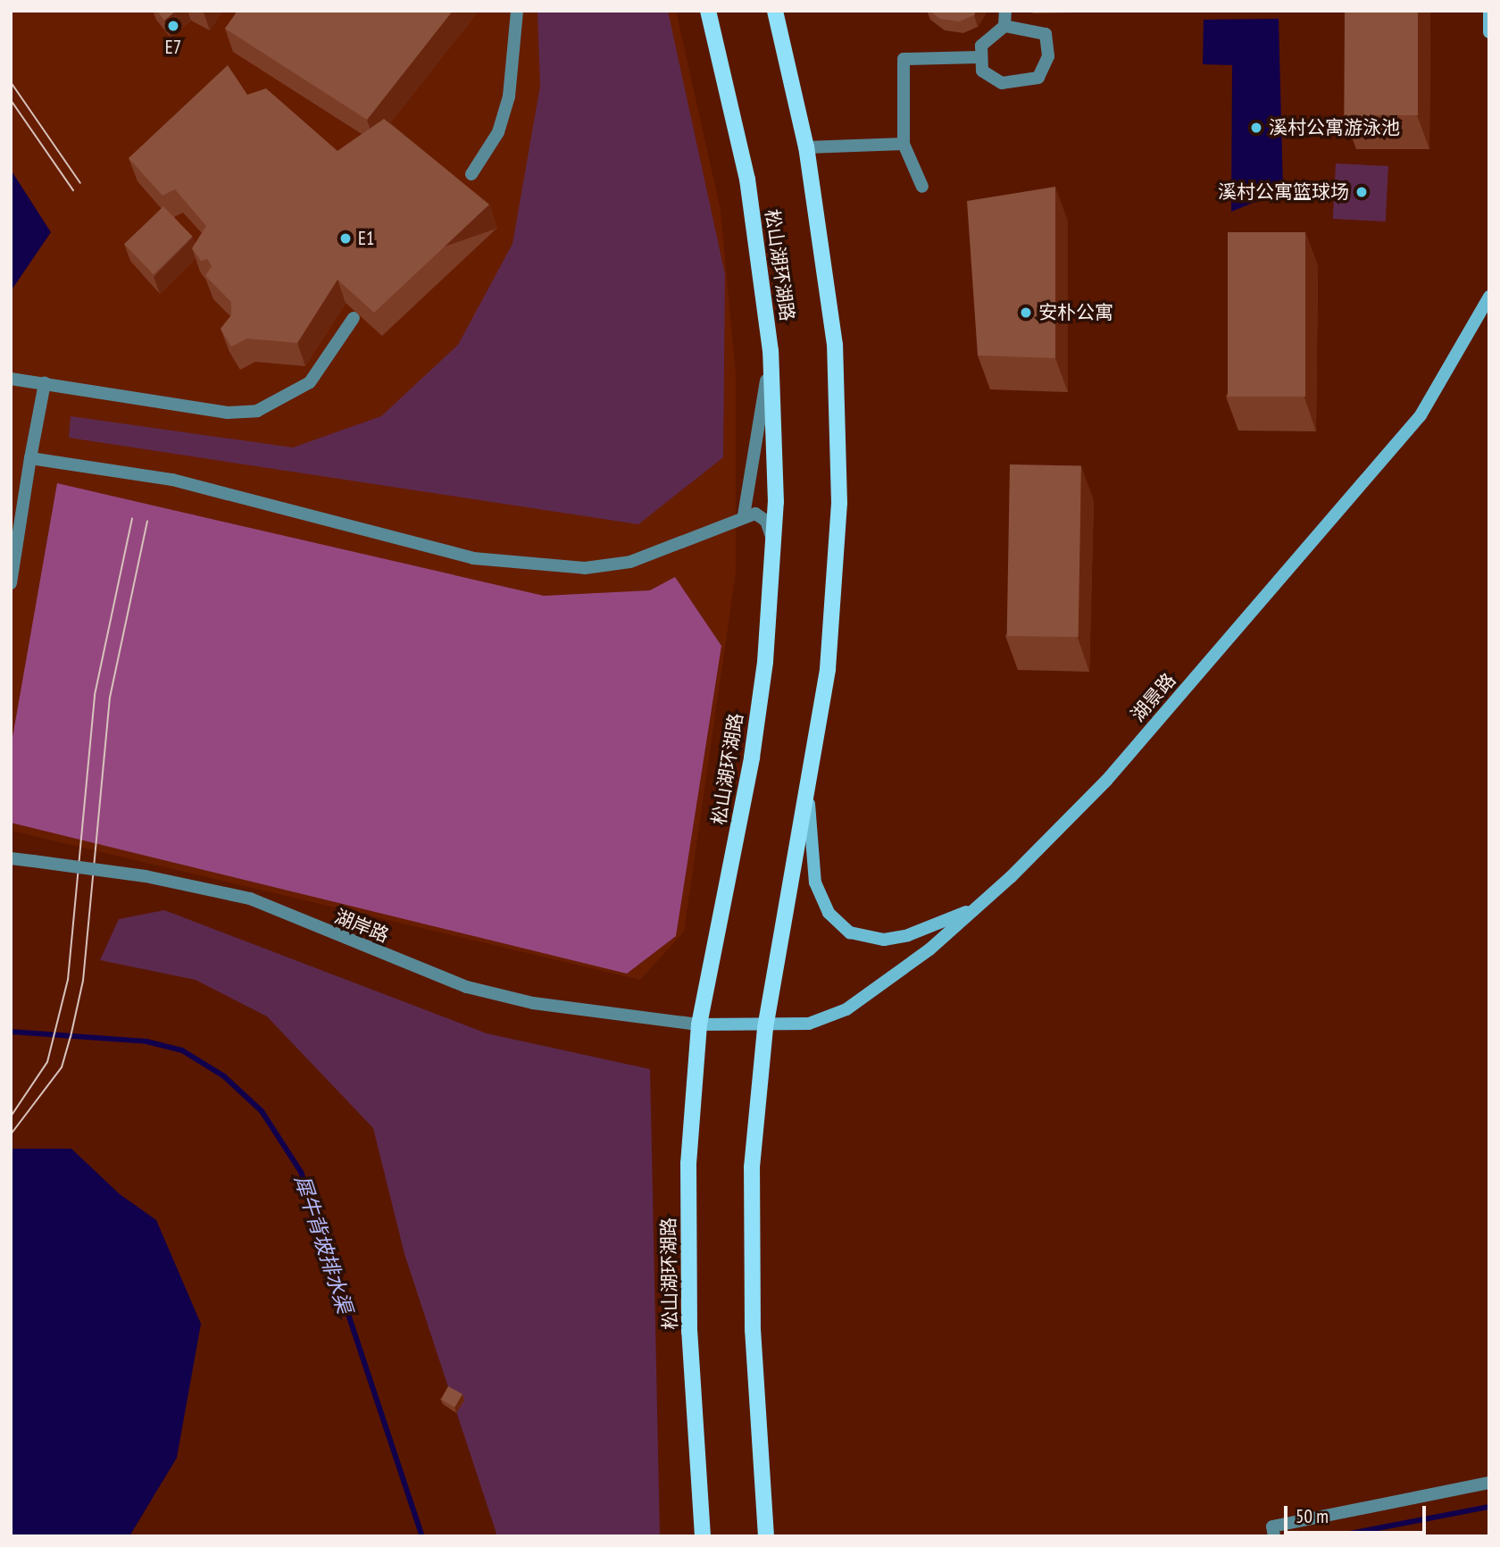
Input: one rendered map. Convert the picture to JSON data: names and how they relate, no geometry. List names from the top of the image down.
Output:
{
  "streets": {
    "main road": ["松山湖环湖路", "湖景路"],
    "street": ["湖岸路"]
  },
  "crossings": [
    ["松山湖环湖路", "湖景路"],
    ["松山湖环湖路", "湖岸路"],
    ["湖景路", "湖岸路"]
  ],
  "water": ["犀牛背坡排水渠"],
  "places": [
    "E7",
    "溪村公寓游泳池",
    "溪村公寓篮球场",
    "E1",
    "安朴公寓"
  ],
  "scale_bar": "50 m"
}
